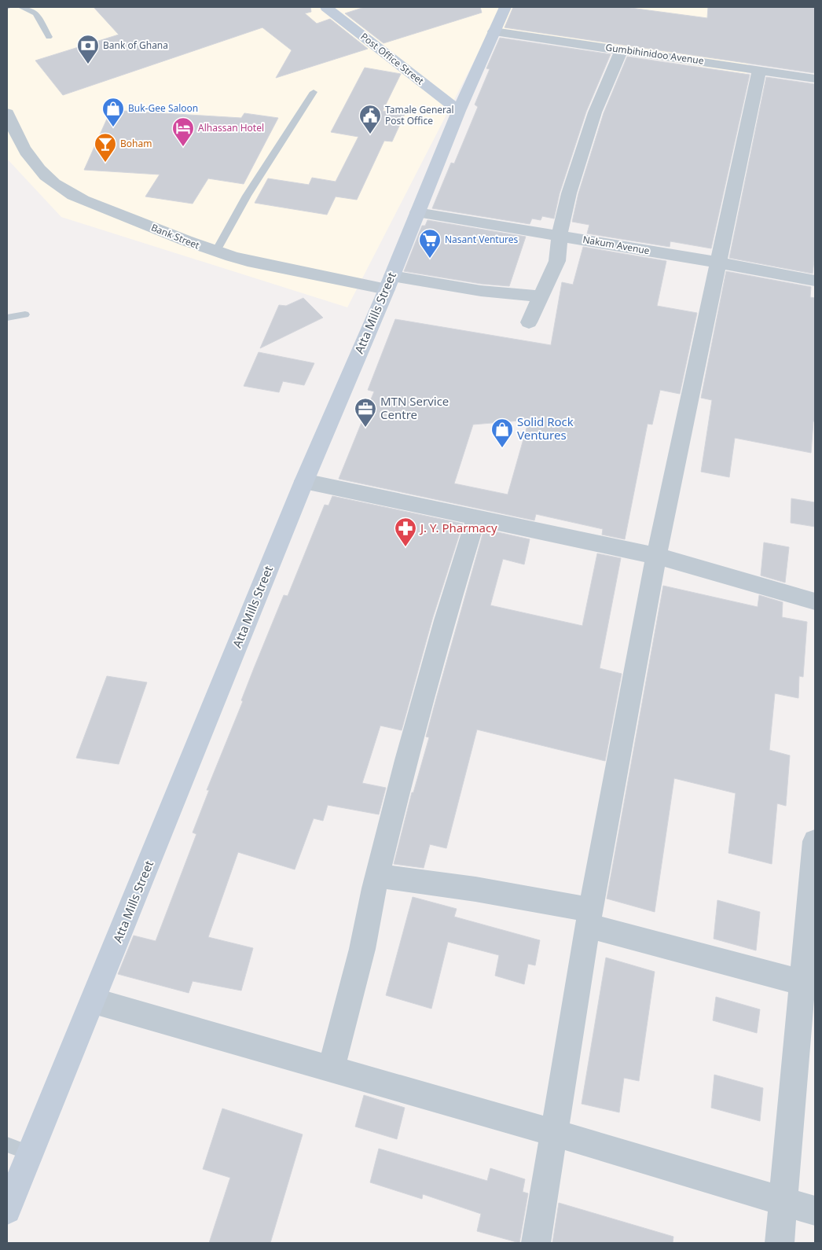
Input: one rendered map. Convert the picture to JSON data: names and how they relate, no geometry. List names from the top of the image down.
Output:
{
  "streets": {
    "street": [
      "Gumbihinidoo Avenue",
      "Post Office Street",
      "Bank Street",
      "Nakum Avenue",
      "Atta Mills Street"
    ]
  },
  "crossings": [
    ["Gumbihinidoo Avenue", "Atta Mills Street"],
    ["Post Office Street", "Atta Mills Street"],
    ["Bank Street", "Atta Mills Street"],
    ["Nakum Avenue", "Atta Mills Street"]
  ],
  "places": {
    "bank": ["Bank of Ghana"],
    "shop": ["Buk-Gee Saloon", "Solid Rock Ventures"],
    "public building": ["Tamale General Post Office"],
    "hotel": ["Alhassan Hotel"],
    "bar": ["Boham"],
    "supermarket": ["Nasant Ventures"],
    "office": ["MTN Service Centre"],
    "pharmacy": ["J. Y. Pharmacy"]
  }
}
